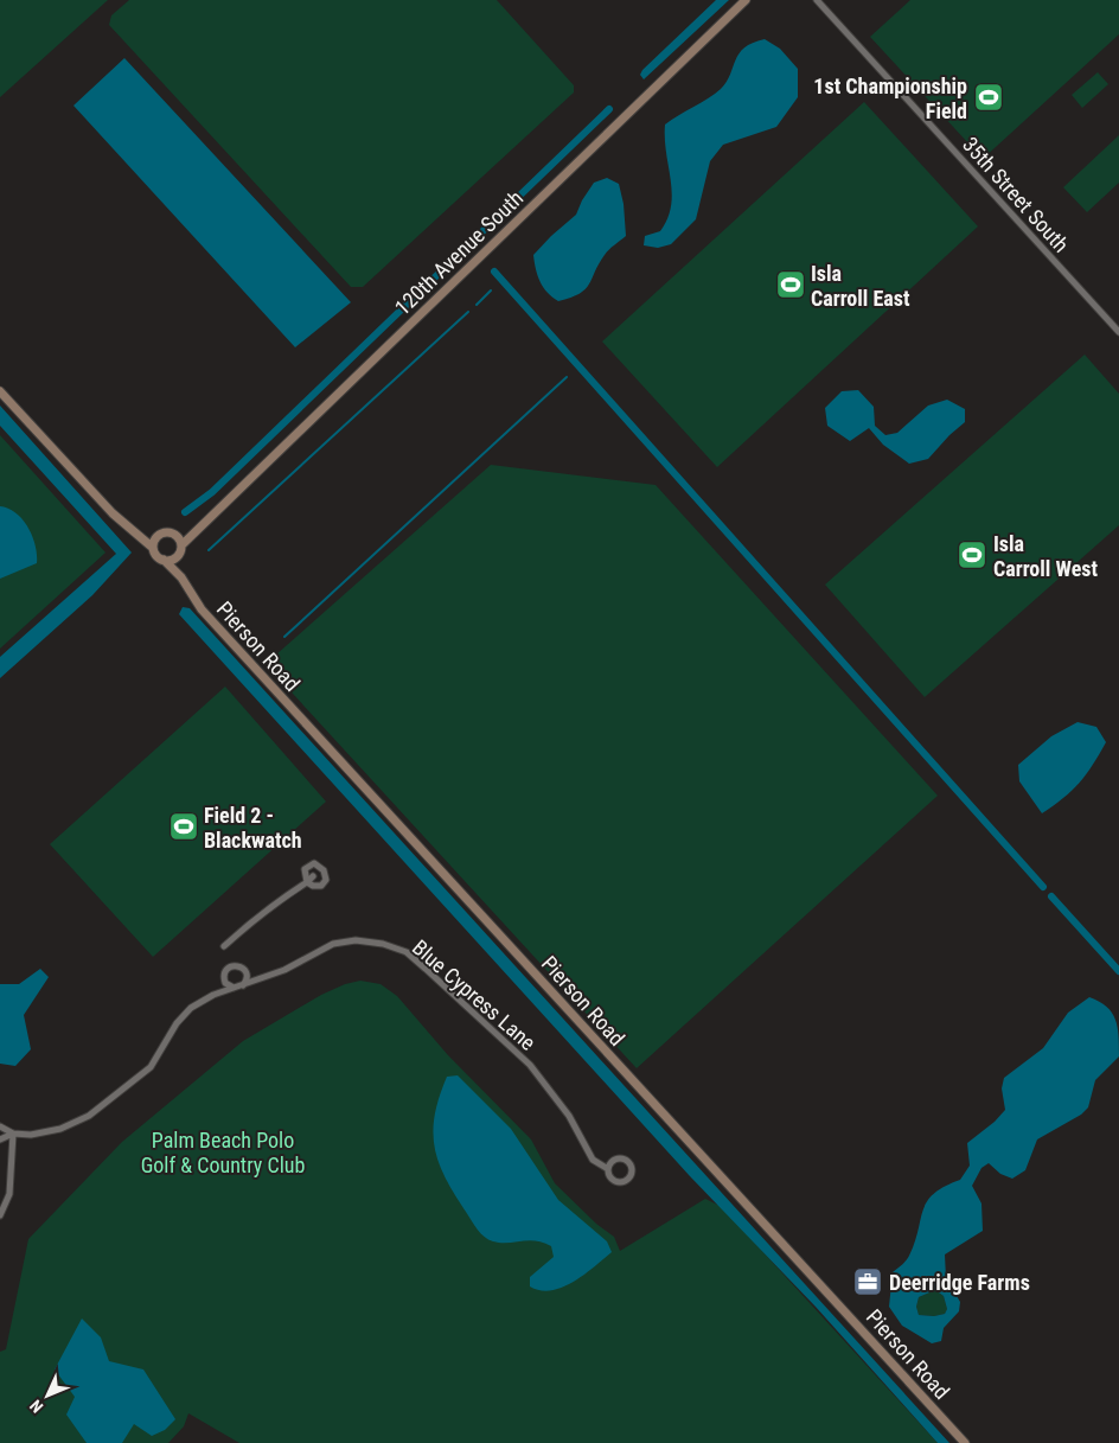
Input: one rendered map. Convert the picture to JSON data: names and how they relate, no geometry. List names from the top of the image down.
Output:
{
  "streets": {
    "street": [
      "35th Street South",
      "120th Avenue South",
      "Pierson Road",
      "Blue Cypress Lane"
    ]
  },
  "crossings": [
    ["120th Avenue South", "Pierson Road"]
  ],
  "parks": ["Palm Beach Polo Golf & Country Club"],
  "places": {
    "sports": [
      "1st Championship Field",
      "Isla Carroll East",
      "Isla Carroll West",
      "Field 2 - Blackwatch"
    ],
    "office": ["Deerridge Farms"]
  },
  "north": "bottom left"
}
